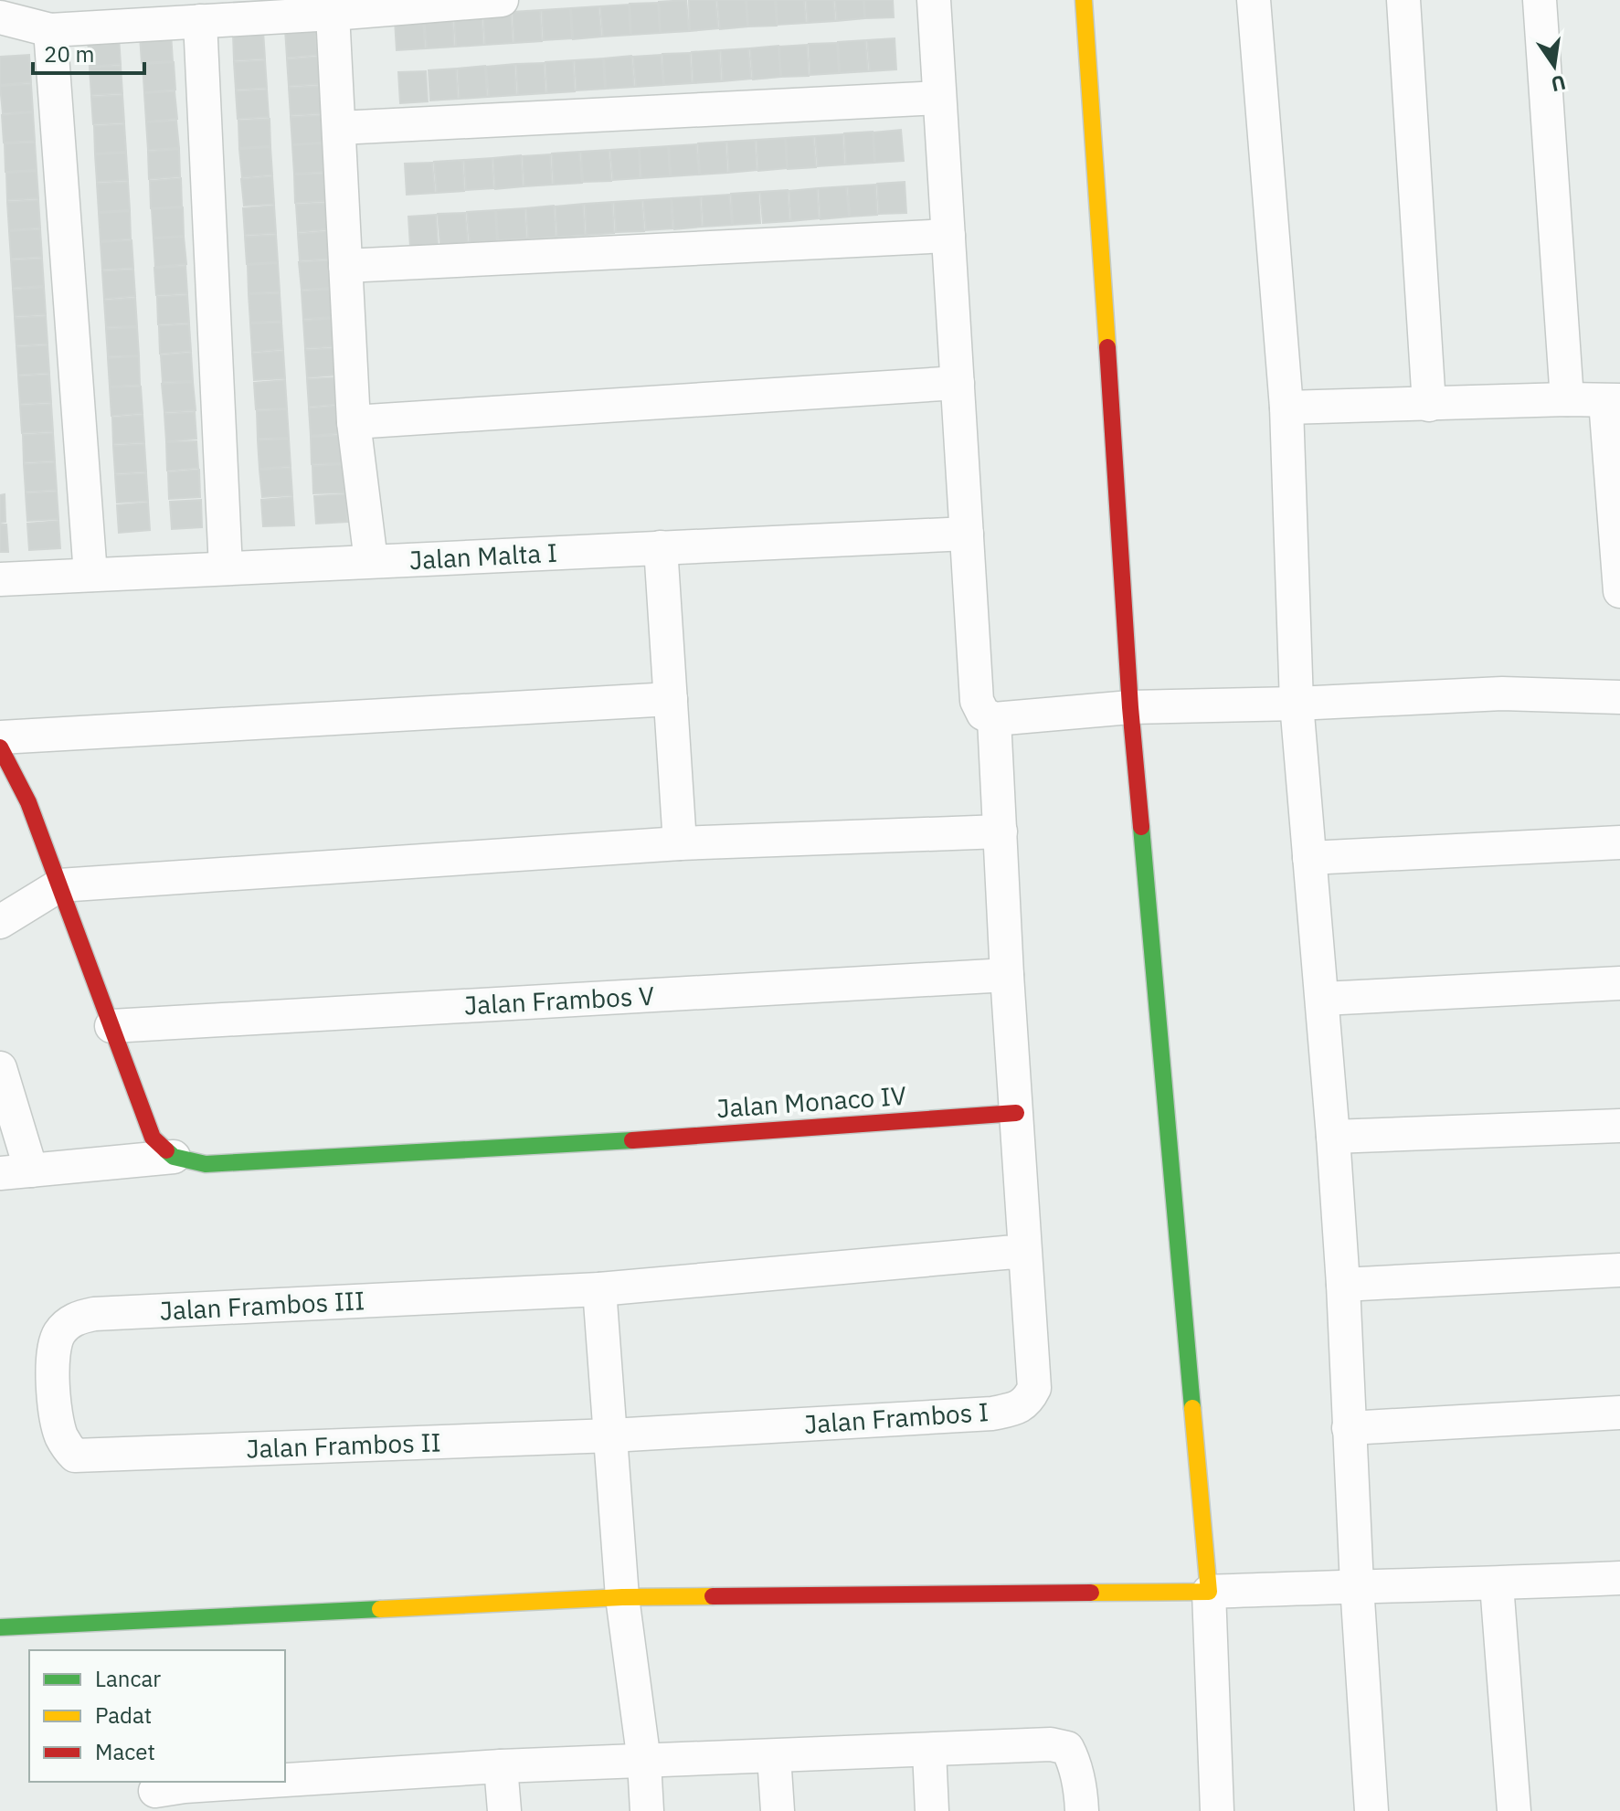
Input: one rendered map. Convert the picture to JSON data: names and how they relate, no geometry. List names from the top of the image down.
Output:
{
  "streets": {
    "street": [
      "Jalan Malta I",
      "Jalan Frambos V",
      "Jalan Monaco IV",
      "Jalan Frambos III",
      "Jalan Frambos I",
      "Jalan Frambos II"
    ]
  },
  "crossings": [
    ["Jalan Frambos V", "Jalan Frambos I"],
    ["Jalan Monaco IV", "Jalan Frambos I"],
    ["Jalan Frambos III", "Jalan Frambos I"],
    ["Jalan Frambos III", "Jalan Frambos II"],
    ["Jalan Frambos I", "Jalan Frambos II"]
  ],
  "legend": ["Lancar", "Padat", "Macet"],
  "scale_bar": "20 m",
  "north": "bottom"
}
